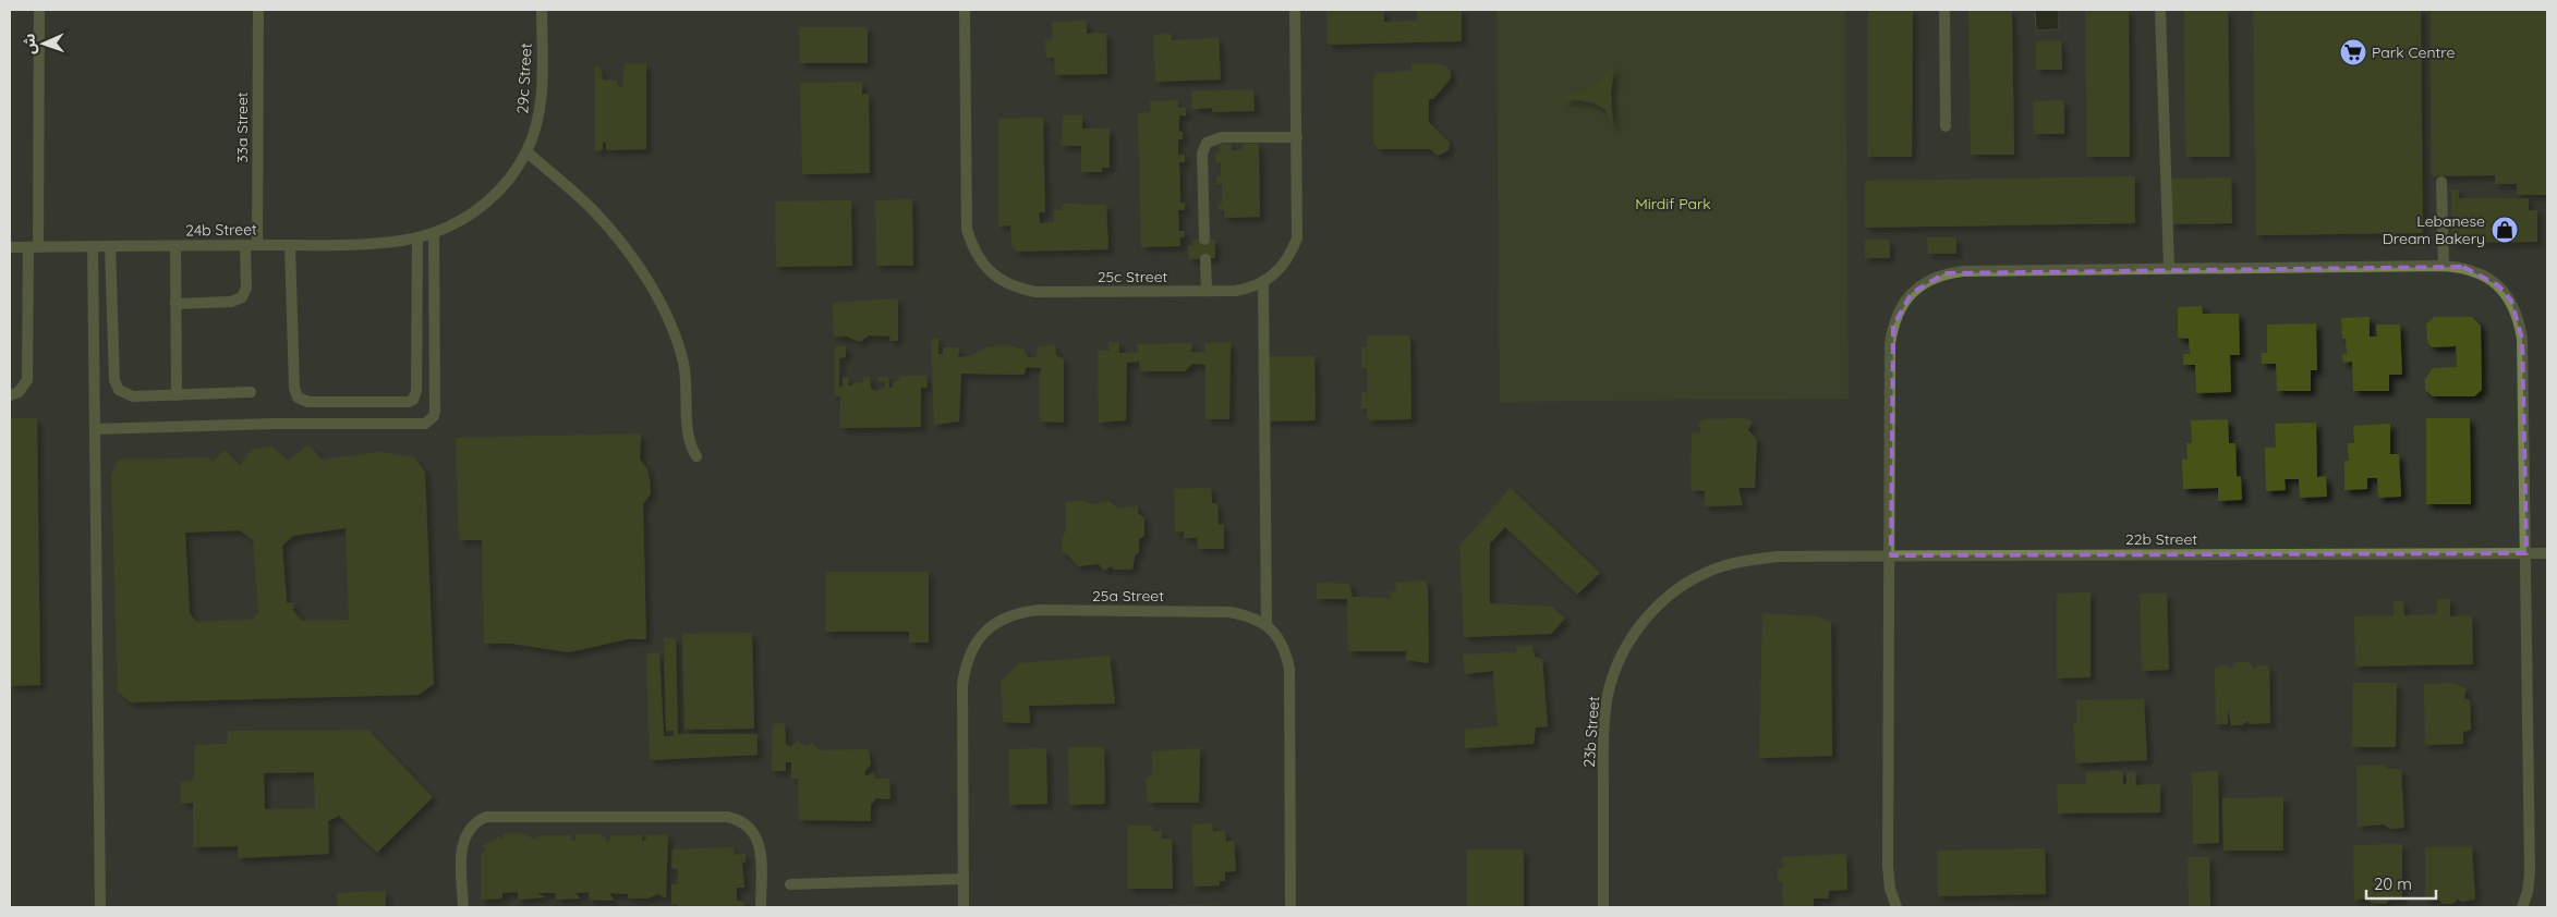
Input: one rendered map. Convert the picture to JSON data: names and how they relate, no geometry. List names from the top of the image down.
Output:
{
  "streets": {
    "street": [
      "29c Street",
      "33a Street",
      "24b Street",
      "25c Street",
      "22b Street",
      "25a Street",
      "23b Street"
    ]
  },
  "crossings": [
    ["29c Street", "24b Street"],
    ["33a Street", "24b Street"],
    ["22b Street", "23b Street"]
  ],
  "parks": ["Mirdif Park"],
  "places": {
    "supermarket": ["Park Centre"],
    "shop": ["Lebanese Dream Bakery"]
  },
  "scale_bar": "20 m",
  "north": "left"
}
